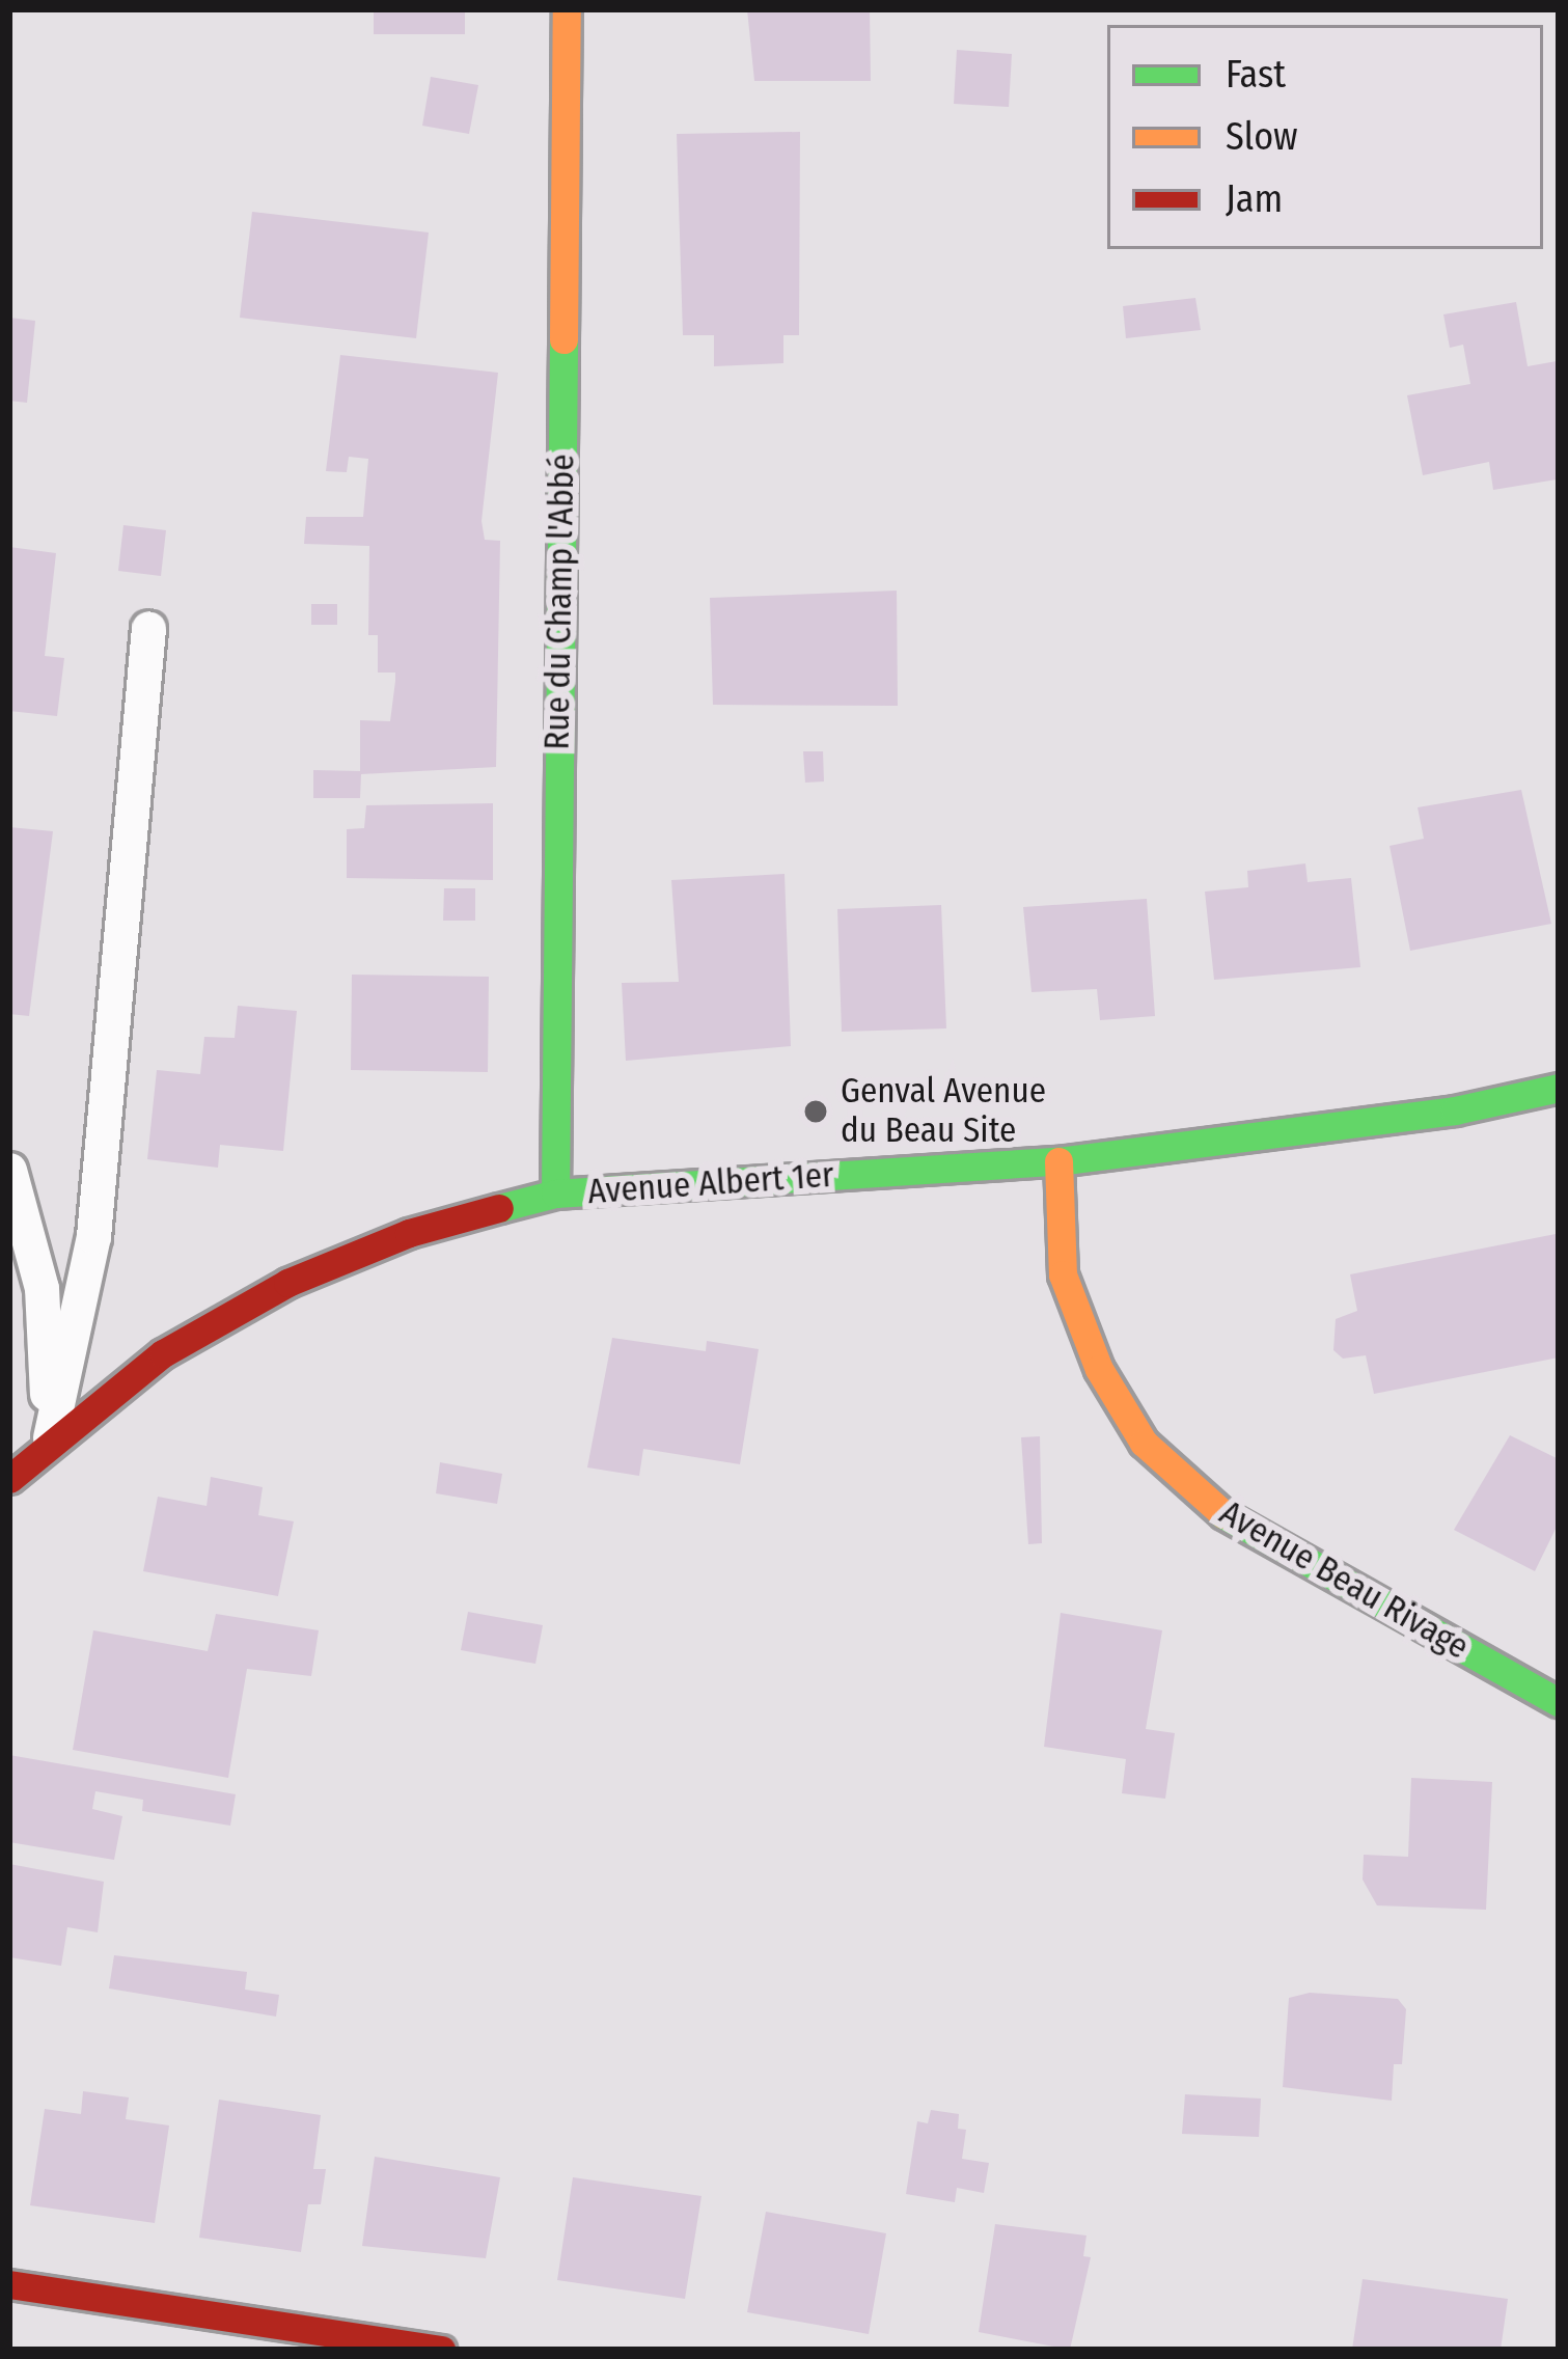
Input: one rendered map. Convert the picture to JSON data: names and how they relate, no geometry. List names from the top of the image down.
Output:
{
  "streets": {
    "street": ["Rue du Champ l'Abbé", "Avenue Albert 1er", "Avenue Beau Rivage"]
  },
  "crossings": [
    ["Rue du Champ l'Abbé", "Avenue Albert 1er"],
    ["Avenue Albert 1er", "Avenue Beau Rivage"]
  ],
  "places": ["Genval Avenue du Beau Site"],
  "legend": ["Fast", "Slow", "Jam"]
}
